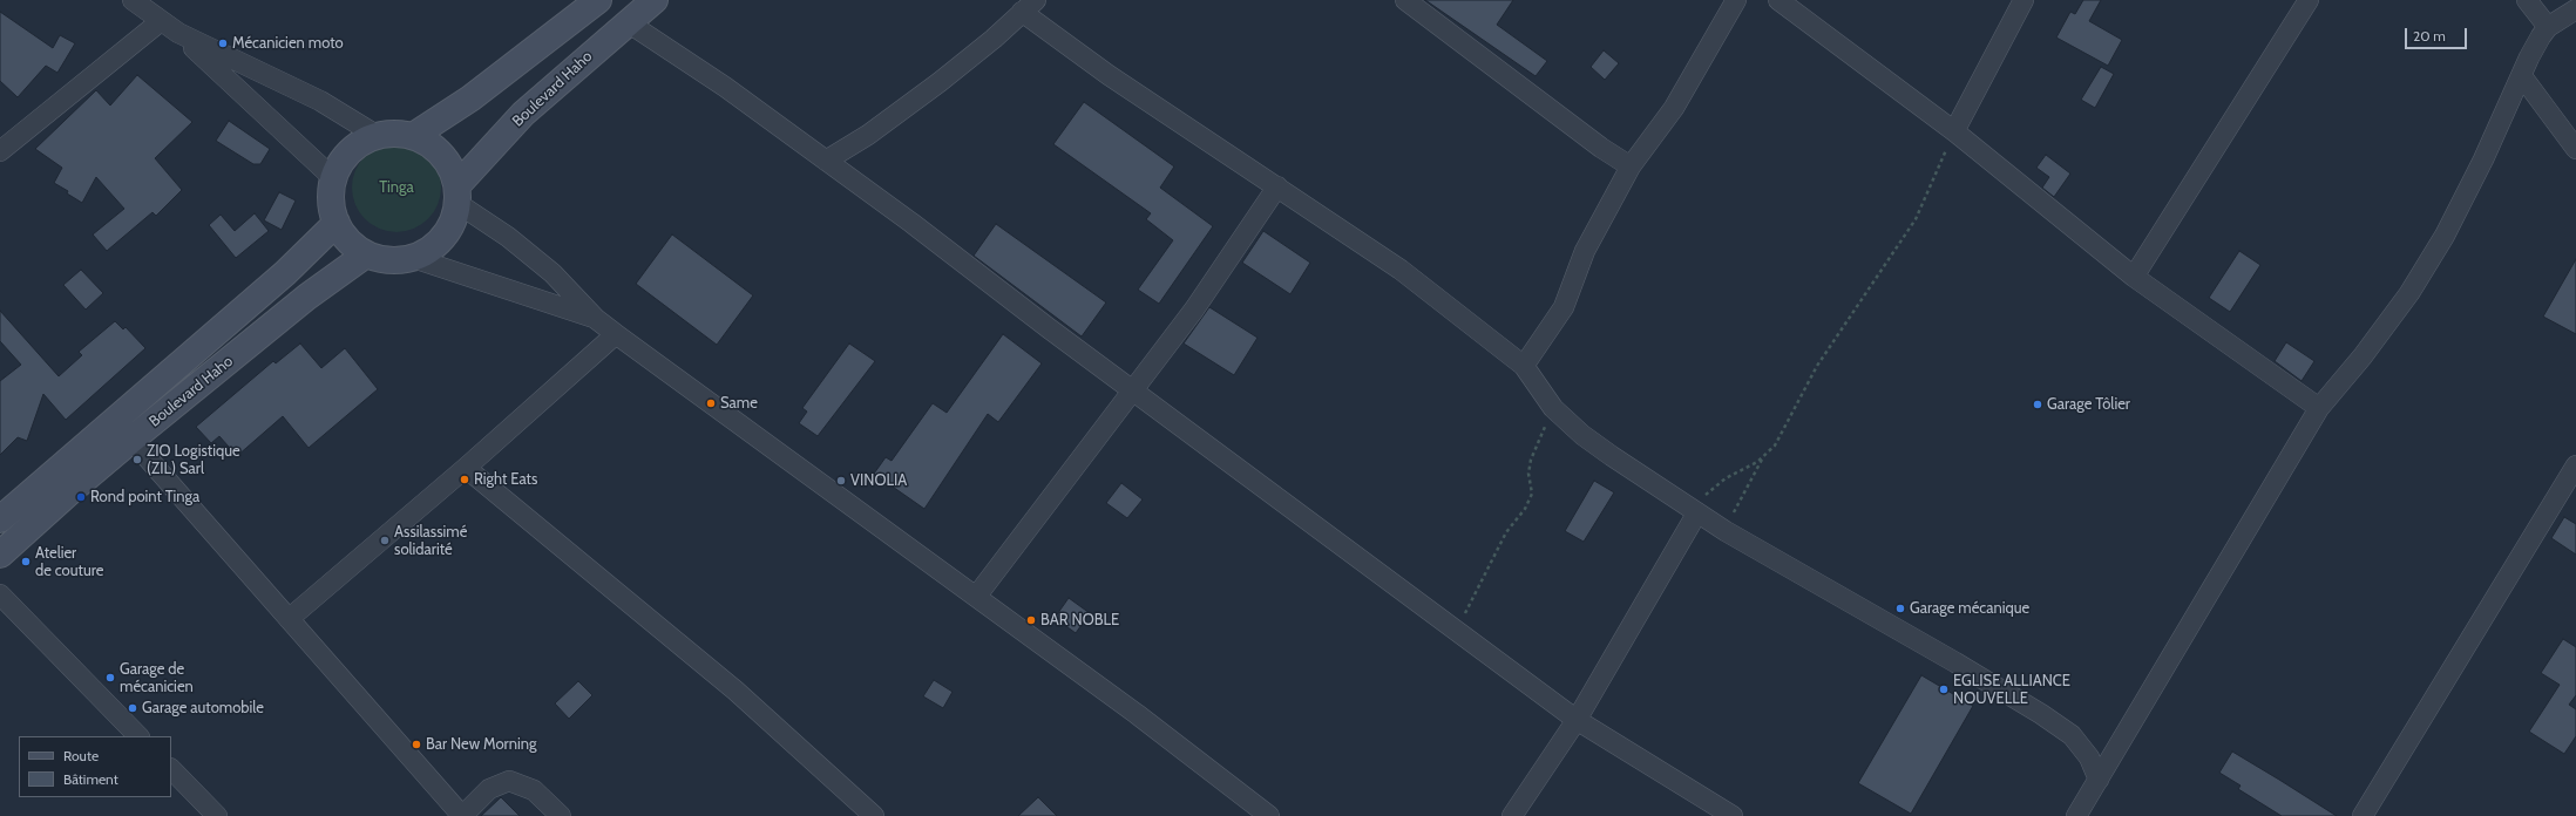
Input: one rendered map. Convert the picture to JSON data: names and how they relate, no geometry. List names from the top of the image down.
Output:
{
  "streets": {
    "main road": ["Boulevard Haho"]
  },
  "parks": ["Tinga"],
  "places": [
    "Mécanicien moto",
    "Same",
    "Garage Tôlier",
    "ZIO Logistique (ZIL) Sarl",
    "Right Eats",
    "VINOLIA",
    "Rond point Tinga",
    "Assilassimé solidarité",
    "Atelier de couture",
    "Garage mécanique",
    "BAR NOBLE",
    "Garage de mécanicien",
    "EGLISE ALLIANCE NOUVELLE",
    "Garage automobile",
    "Bar New Morning"
  ],
  "legend": ["Route", "Bâtiment"],
  "scale_bar": "20 m"
}
